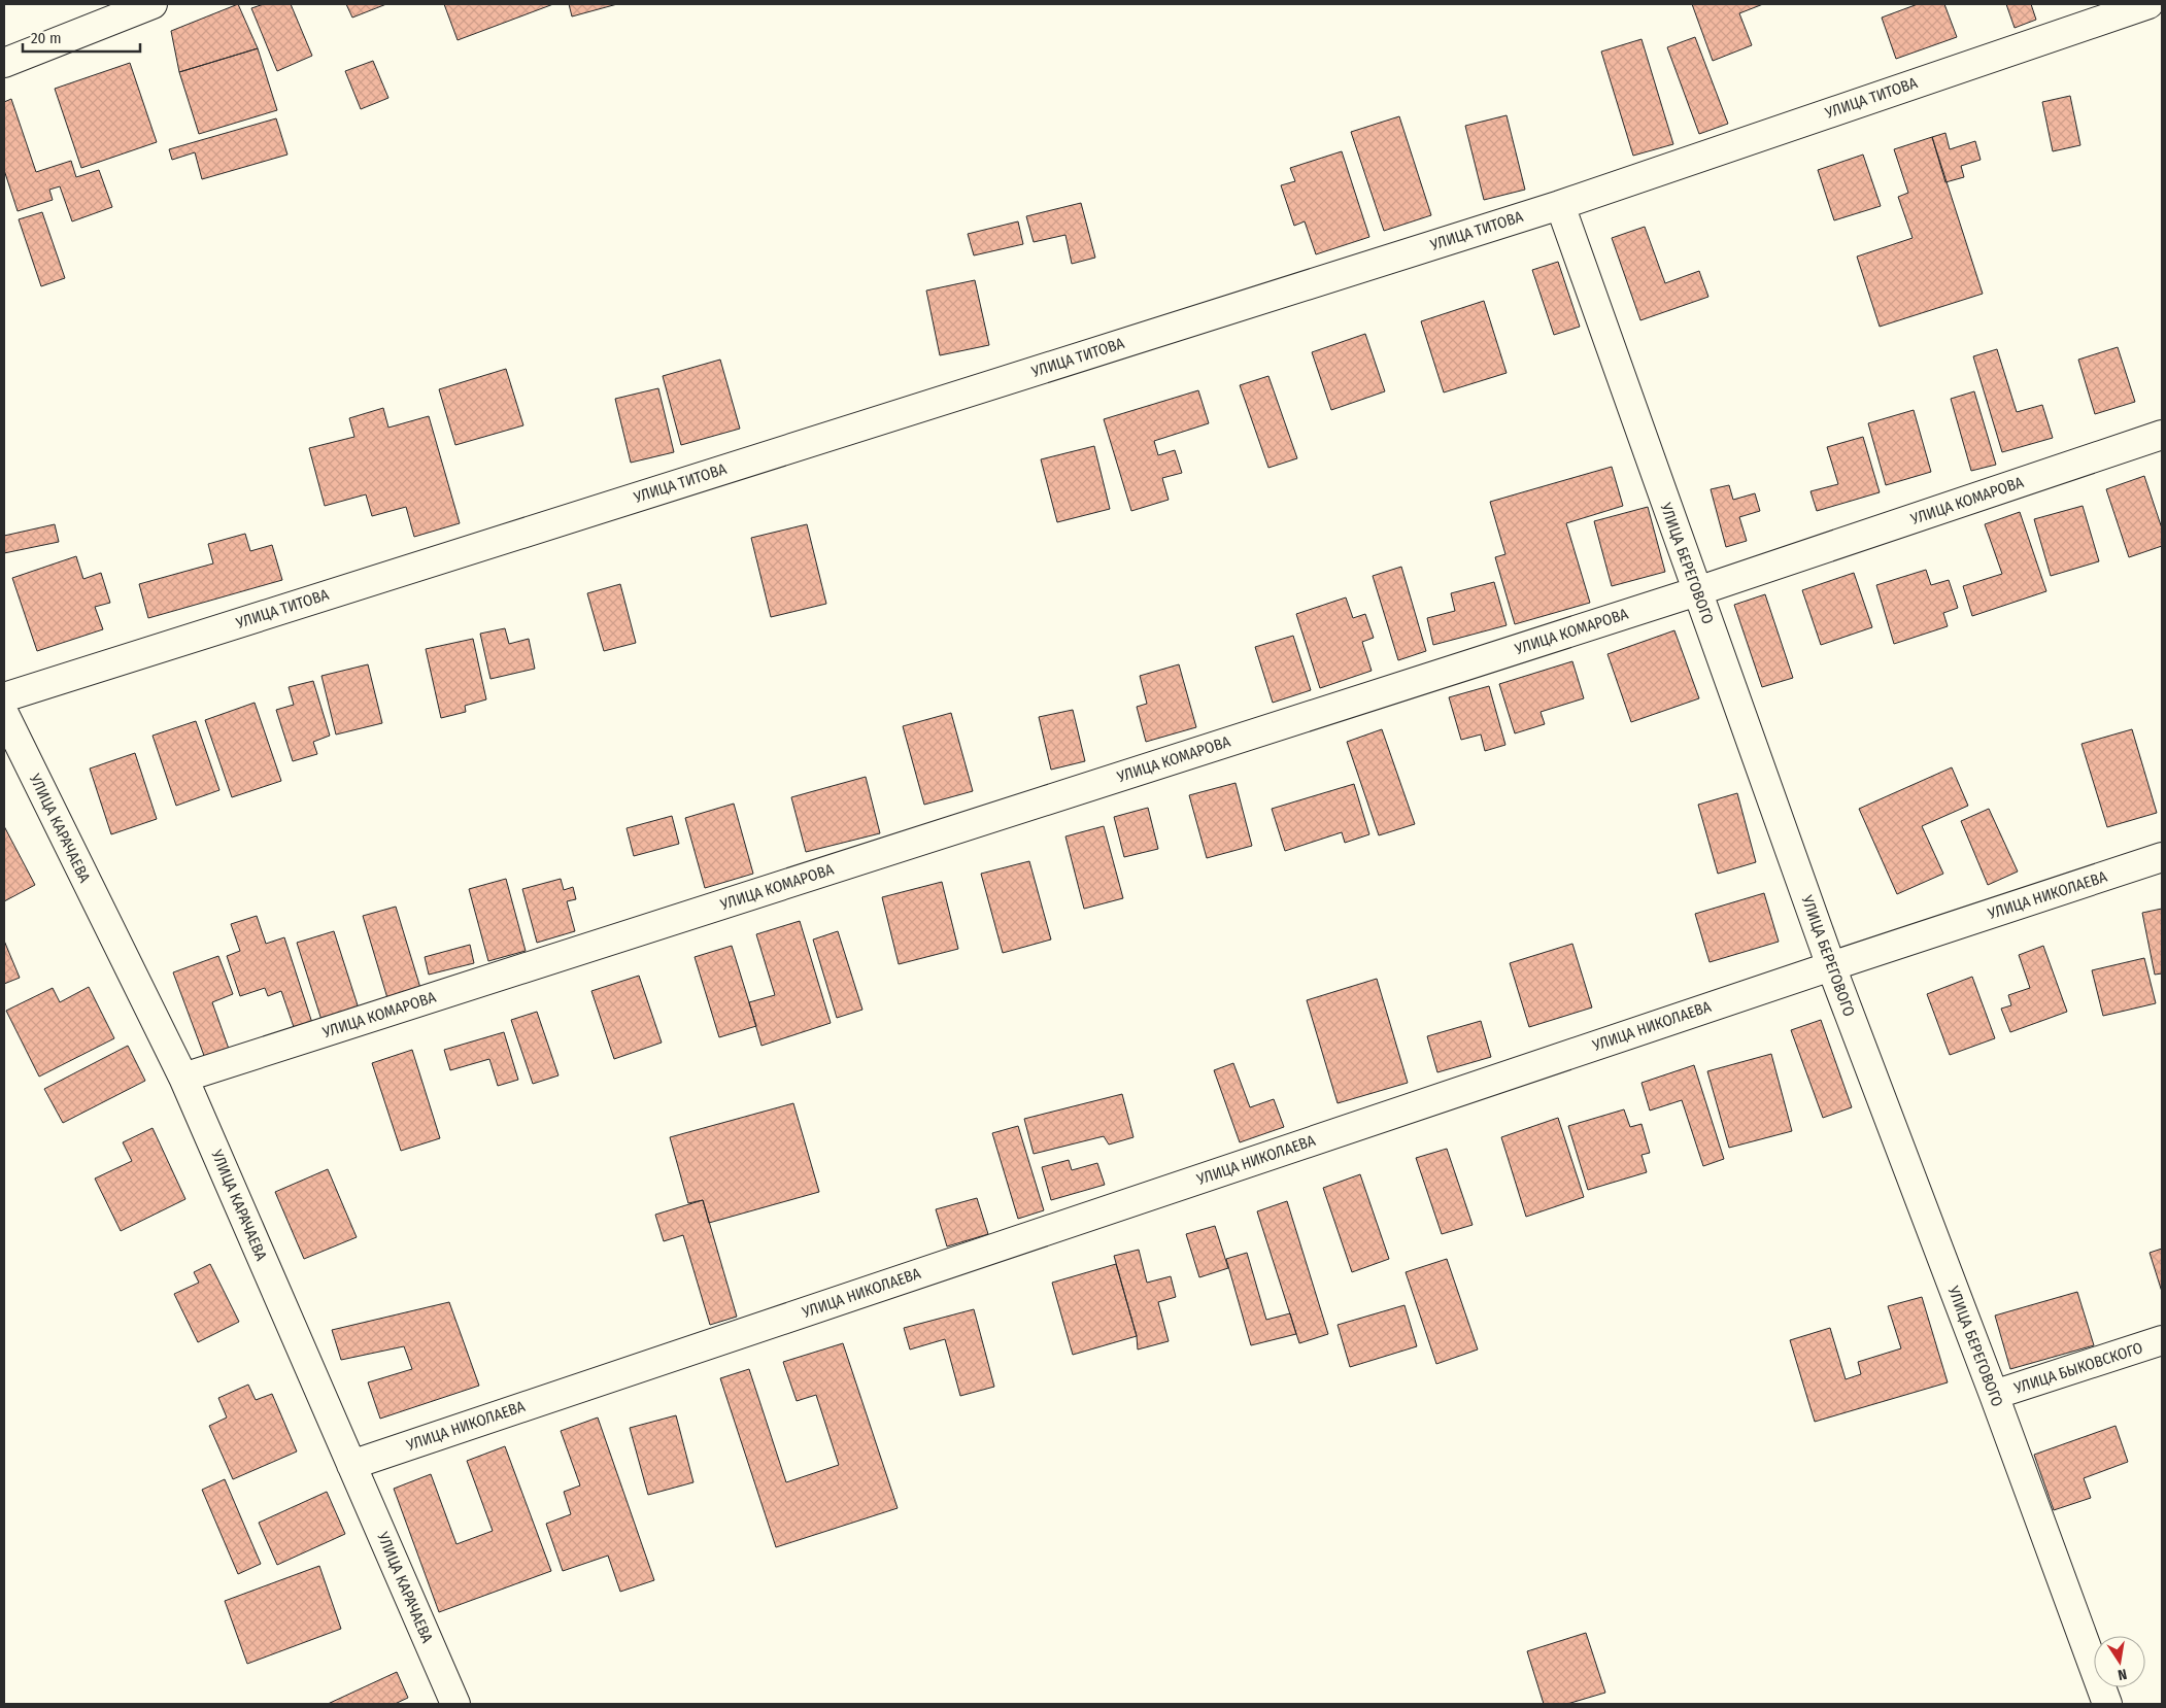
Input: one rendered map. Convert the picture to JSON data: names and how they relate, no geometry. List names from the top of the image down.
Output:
{
  "streets": {
    "street": [
      "УЛИЦА ТИТОВА",
      "УЛИЦА КОМАРОВА",
      "УЛИЦА БЕРЕГОВОГО",
      "УЛИЦА КАРАЧАЕВА",
      "УЛИЦА НИКОЛАЕВА",
      "УЛИЦА БЫКОВСКОГО"
    ]
  },
  "crossings": [
    ["УЛИЦА ТИТОВА", "УЛИЦА БЕРЕГОВОГО"],
    ["УЛИЦА КОМАРОВА", "УЛИЦА БЕРЕГОВОГО"],
    ["УЛИЦА КОМАРОВА", "УЛИЦА КАРАЧАЕВА"],
    ["УЛИЦА БЕРЕГОВОГО", "УЛИЦА НИКОЛАЕВА"],
    ["УЛИЦА БЕРЕГОВОГО", "УЛИЦА БЫКОВСКОГО"],
    ["УЛИЦА КАРАЧАЕВА", "УЛИЦА НИКОЛАЕВА"]
  ],
  "scale_bar": "20 m",
  "north": "bottom"
}
